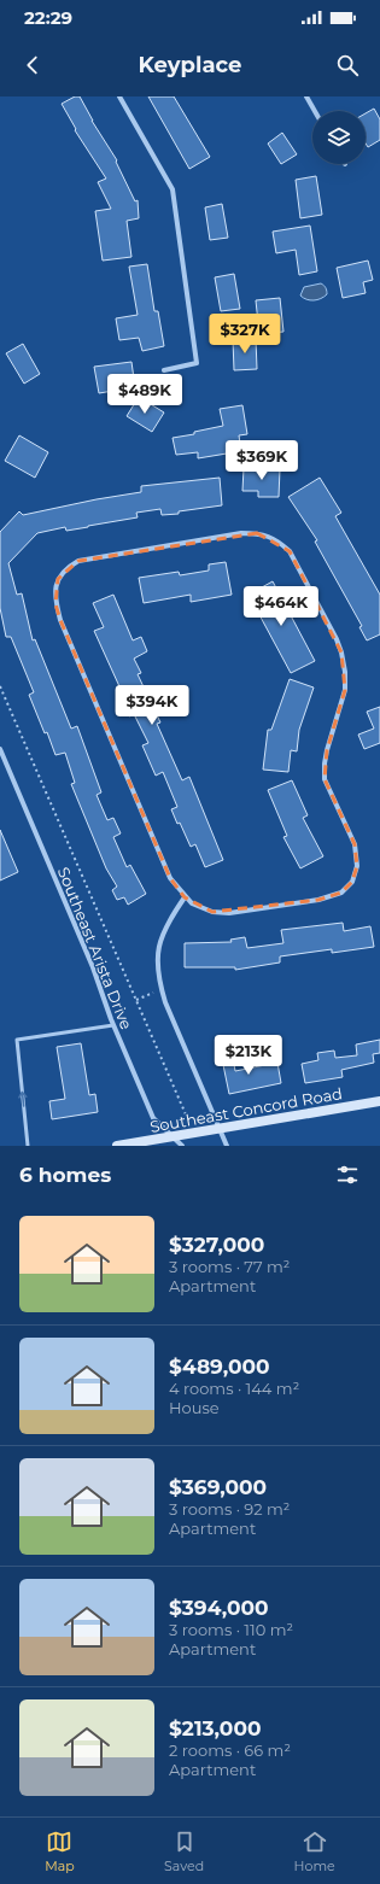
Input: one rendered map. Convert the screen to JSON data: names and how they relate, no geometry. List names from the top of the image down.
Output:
{
  "streets": {
    "street": ["Southeast Arista Drive", "Southeast Concord Road"]
  },
  "crossings": [
    ["Southeast Arista Drive", "Southeast Concord Road"]
  ],
  "page": {
    "status": "22:29",
    "header": "Keyplace",
    "price": [
      "$327K",
      "$489K",
      "$369K",
      "$464K",
      "$394K",
      "$213K"
    ],
    "heading": "6 homes",
    "list": [
      {
        "name": "$327,000",
        "note": "3 rooms · 77 m² · Apartment"
      },
      {
        "name": "$489,000",
        "note": "4 rooms · 144 m² · House"
      },
      {
        "name": "$369,000",
        "note": "3 rooms · 92 m² · Apartment"
      },
      {
        "name": "$394,000",
        "note": "3 rooms · 110 m² · Apartment"
      },
      {
        "name": "$213,000",
        "note": "2 rooms · 66 m² · Apartment"
      }
    ],
    "tabs": ["Map", "Saved", "Home"]
  }
}
